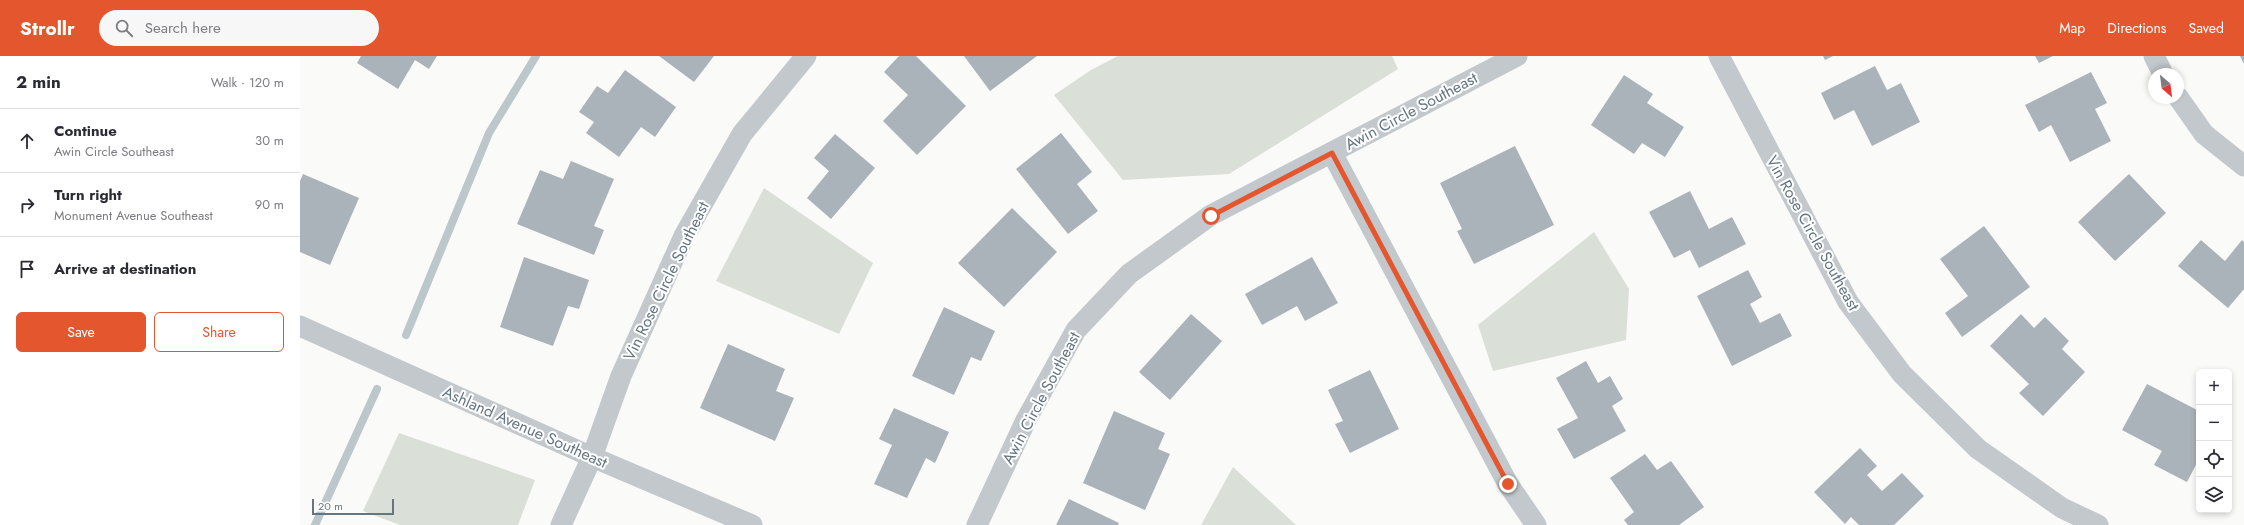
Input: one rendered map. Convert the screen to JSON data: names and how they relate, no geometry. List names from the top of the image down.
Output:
{
  "streets": {
    "street": ["Awin Circle Southeast", "Vin Rose Circle Southeast", "Ashland Avenue Southeast"]
  },
  "crossings": [
    ["Vin Rose Circle Southeast", "Ashland Avenue Southeast"]
  ],
  "scale_bar": "20 m",
  "north": "bottom right",
  "page": {
    "header": "Strollr",
    "search": "Search here",
    "nav": ["Map", "Directions", "Saved"],
    "heading": ["2 min", "Walk · 120 m"],
    "list": [
      ["Continue", "Awin Circle Southeast", "30 m"],
      ["Turn right", "Monument Avenue Southeast", "90 m"],
      "Arrive at destination"
    ],
    "buttons": ["Save", "Share"],
    "map_buttons": ["+", "−"],
    "scale": "20 m"
  }
}
